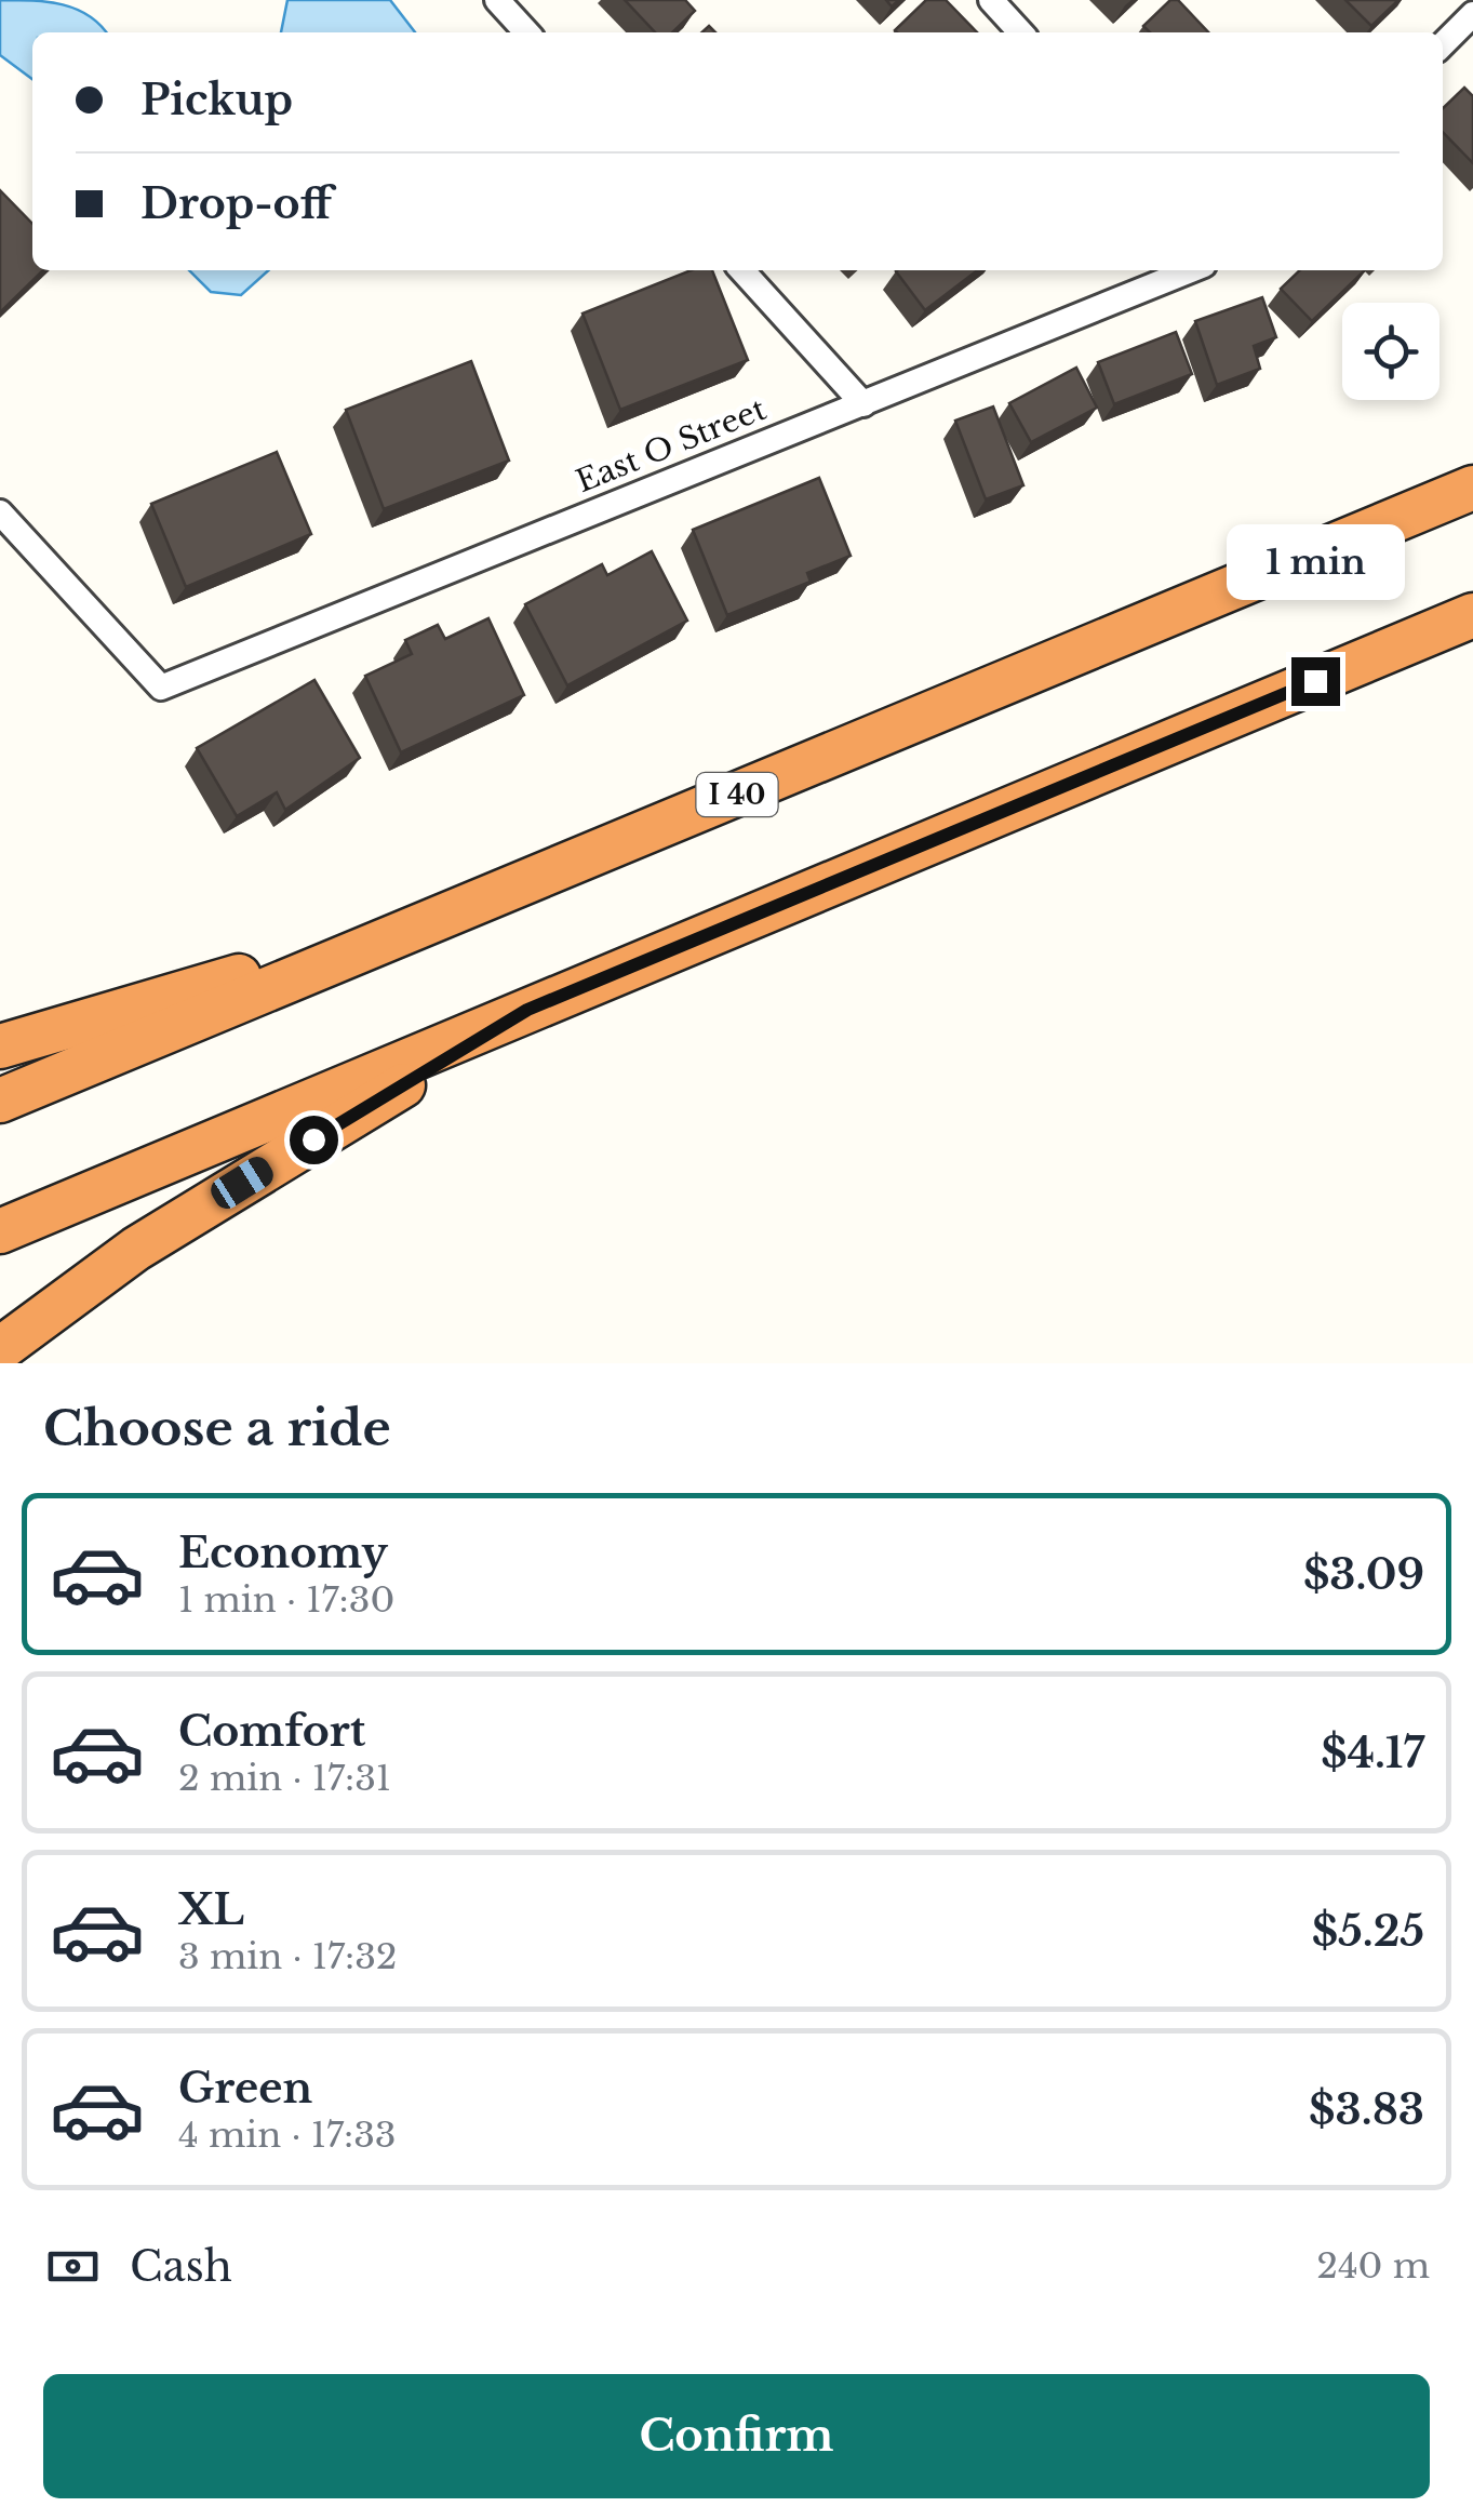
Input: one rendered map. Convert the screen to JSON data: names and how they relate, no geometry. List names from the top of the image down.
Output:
{
  "streets": {
    "highway": ["I 40"],
    "street": ["East O Street"]
  },
  "page": {
    "banner": ["Pickup", "Drop-off"],
    "bubble": "1 min",
    "heading": "Choose a ride",
    "list": [
      {
        "name": "Economy",
        "note": "1 min · 17:30",
        "value": "$3.09"
      },
      {
        "name": "Comfort",
        "note": "2 min · 17:31",
        "value": "$4.17"
      },
      {
        "name": "XL",
        "note": "3 min · 17:32",
        "value": "$5.25"
      },
      {
        "name": "Green",
        "note": "4 min · 17:33",
        "value": "$3.83"
      }
    ],
    "pay": ["Cash", "240 m"],
    "buttons": "Confirm"
  }
}
